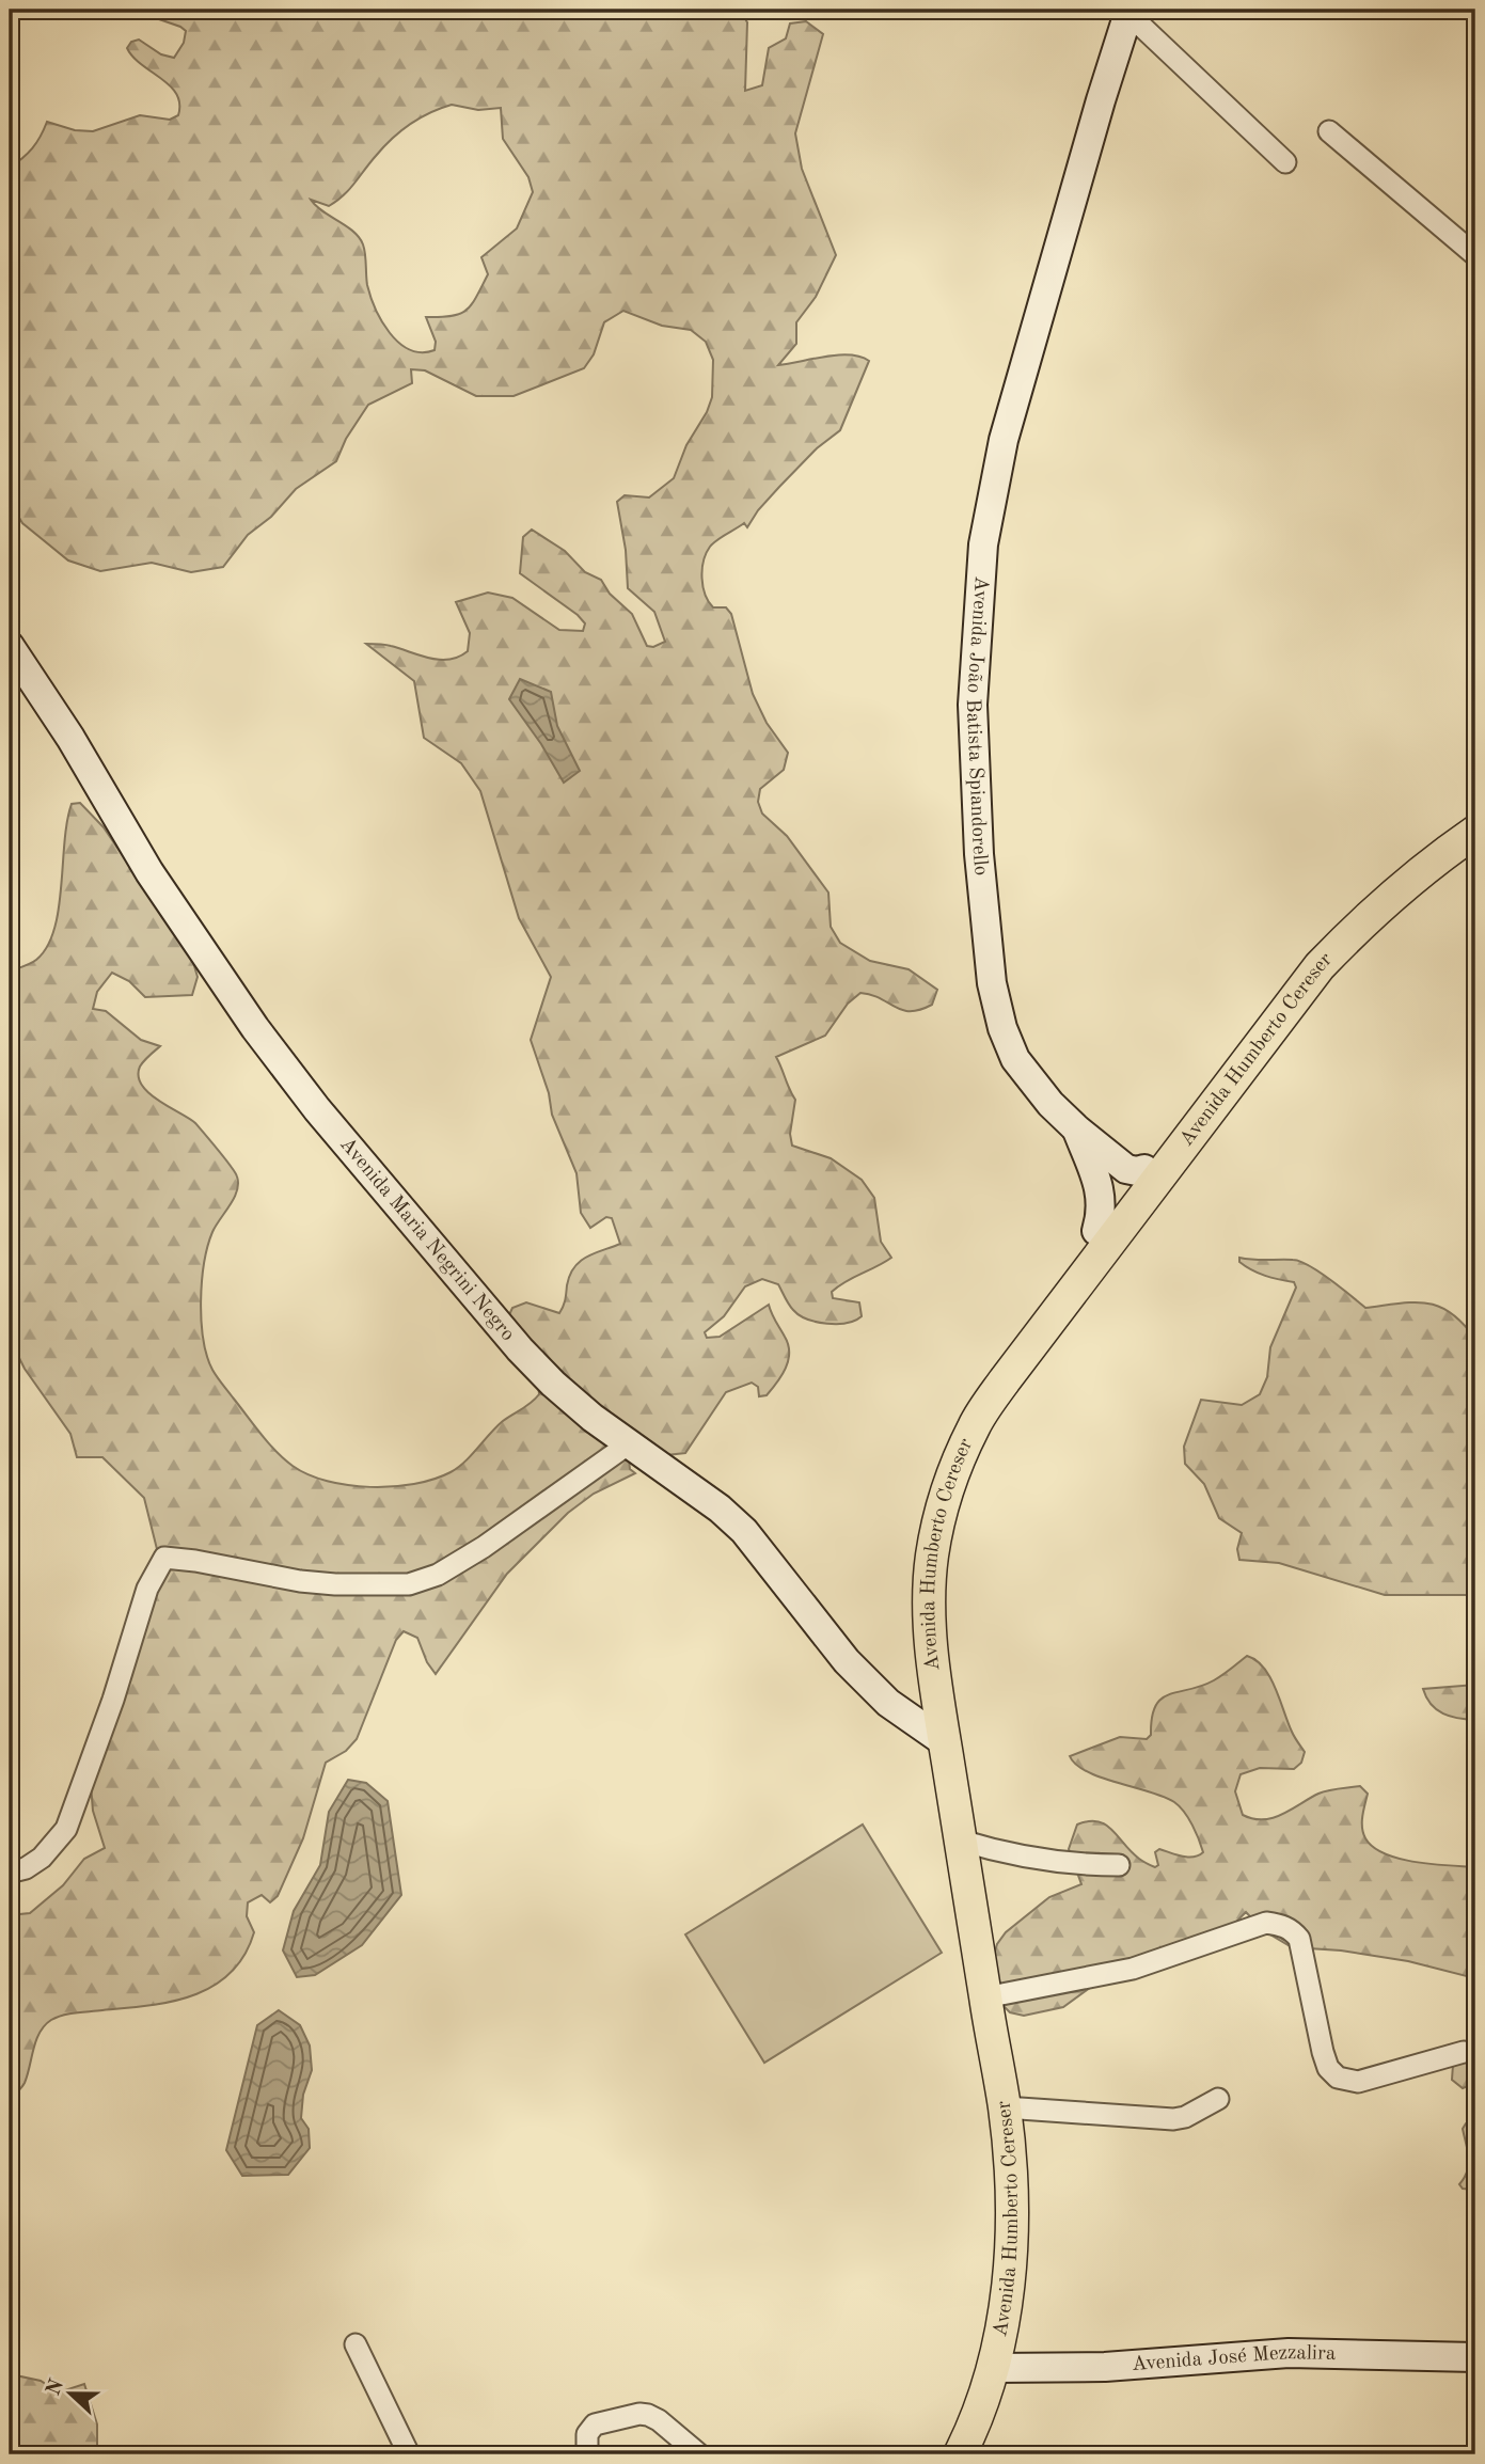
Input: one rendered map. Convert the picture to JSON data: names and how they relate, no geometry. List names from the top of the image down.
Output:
{
  "streets": {
    "main road": ["Avenida Humberto Cereser"],
    "street": ["Avenida João Batista Spiandorello", "Avenida Maria Negrini Negro", "Avenida José Mezzalira"]
  },
  "crossings": [
    ["Avenida João Batista Spiandorello", "Avenida Humberto Cereser"],
    ["Avenida Humberto Cereser", "Avenida Maria Negrini Negro"],
    ["Avenida Humberto Cereser", "Avenida José Mezzalira"]
  ],
  "north": "left"
}
